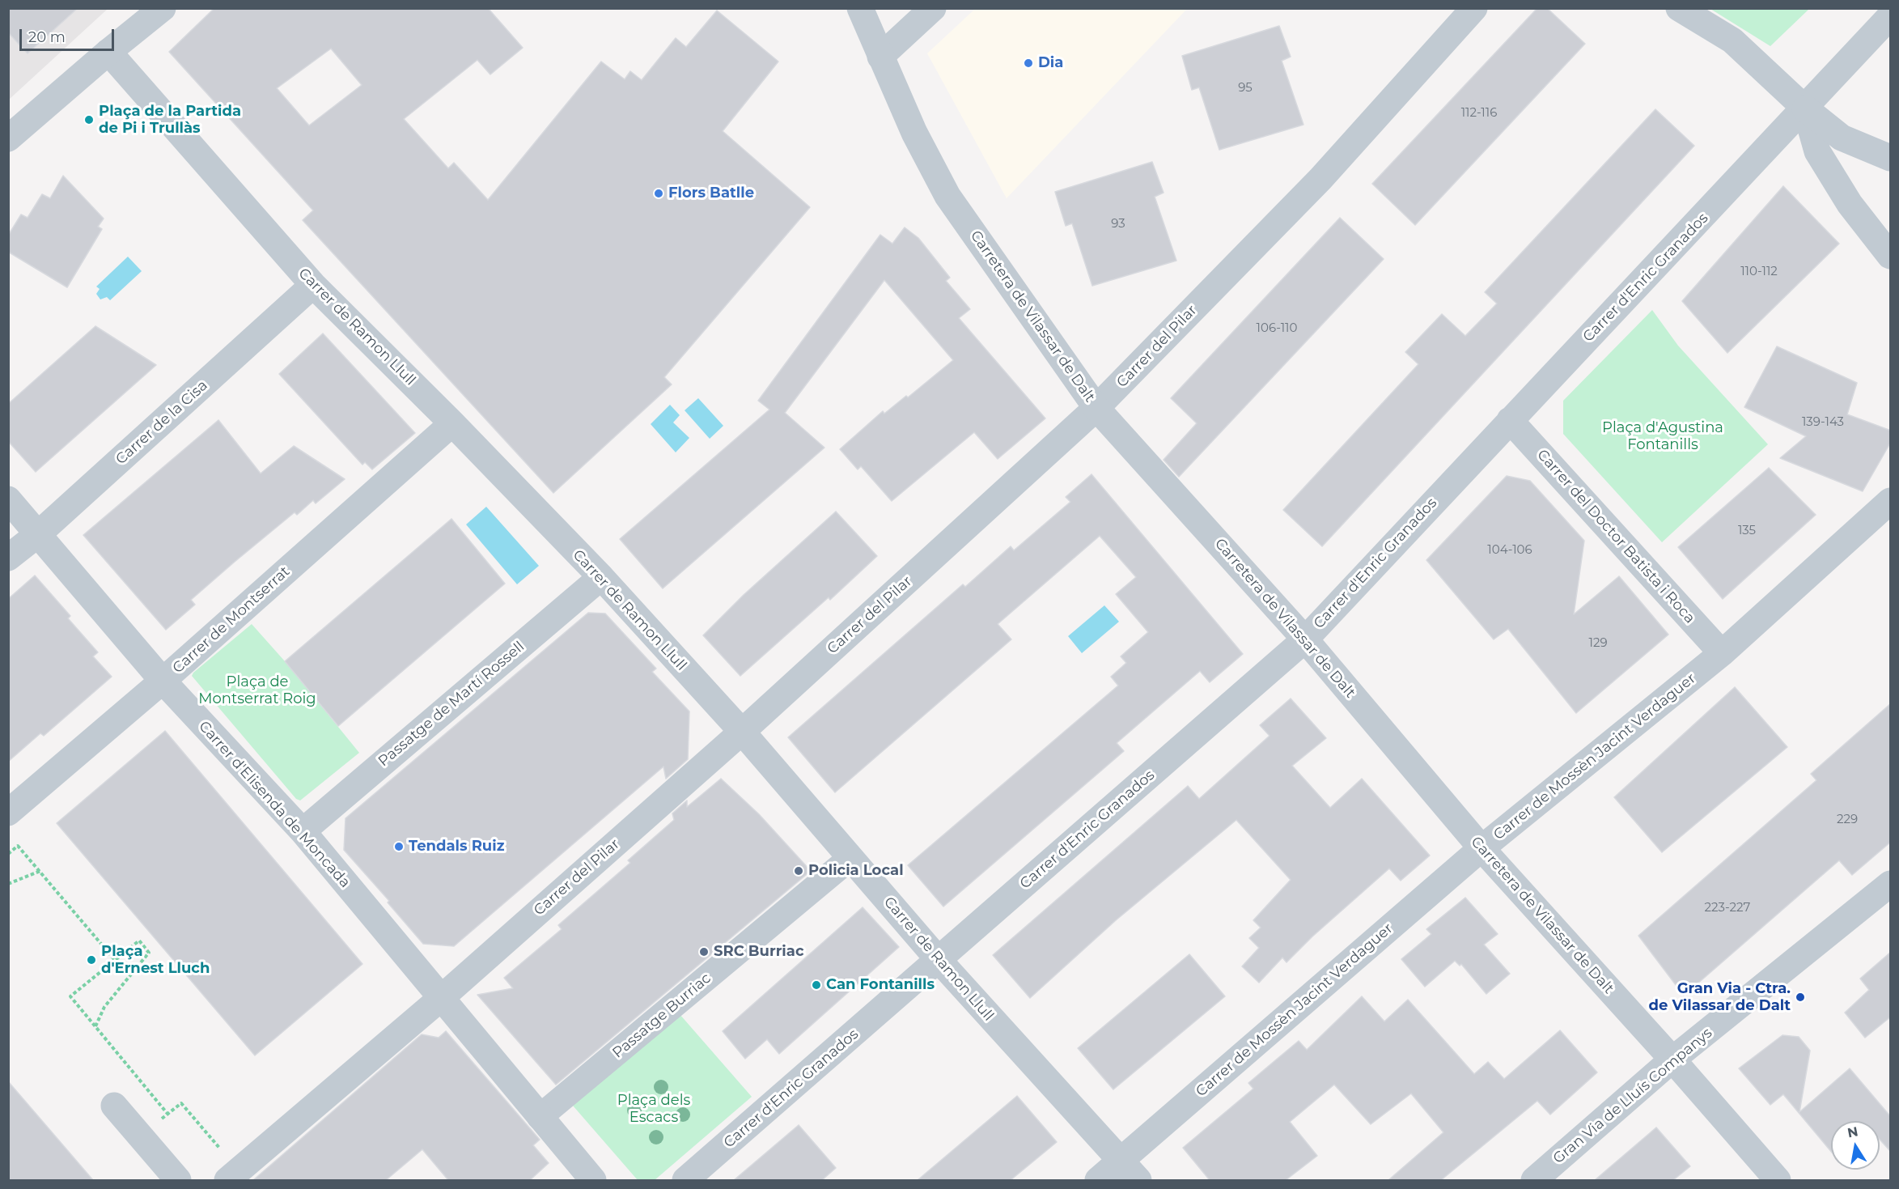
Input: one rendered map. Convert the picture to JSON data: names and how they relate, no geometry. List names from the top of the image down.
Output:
{
  "streets": {
    "street": [
      "Carrer d'Enric Granados",
      "Carretera de Vilassar de Dalt",
      "Carrer de Ramon Llull",
      "Carrer del Pilar",
      "Carrer de la Cisa",
      "Carrer del Doctor Batista i Roca",
      "Carrer de Montserrat",
      "Passatge de Martí Rossell",
      "Carrer de Mossèn Jacint Verdaguer",
      "Carrer d'Elisenda de Moncada",
      "Passatge Burriac",
      "Gran Via de Lluís Companys"
    ]
  },
  "crossings": [
    ["Carrer d'Enric Granados", "Carretera de Vilassar de Dalt"],
    ["Carrer d'Enric Granados", "Carrer de Ramon Llull"],
    ["Carrer d'Enric Granados", "Carrer del Doctor Batista i Roca"],
    ["Carretera de Vilassar de Dalt", "Carrer del Pilar"],
    ["Carretera de Vilassar de Dalt", "Carrer de Mossèn Jacint Verdaguer"],
    ["Carretera de Vilassar de Dalt", "Gran Via de Lluís Companys"],
    ["Carrer de Ramon Llull", "Carrer del Pilar"],
    ["Carrer de Ramon Llull", "Carrer de la Cisa"],
    ["Carrer de Ramon Llull", "Carrer de Montserrat"],
    ["Carrer de Ramon Llull", "Passatge de Martí Rossell"],
    ["Carrer de Ramon Llull", "Carrer de Mossèn Jacint Verdaguer"],
    ["Carrer de Ramon Llull", "Passatge Burriac"],
    ["Carrer del Pilar", "Carrer d'Elisenda de Moncada"],
    ["Carrer de la Cisa", "Carrer d'Elisenda de Moncada"],
    ["Carrer del Doctor Batista i Roca", "Carrer de Mossèn Jacint Verdaguer"],
    ["Carrer de Montserrat", "Carrer d'Elisenda de Moncada"],
    ["Passatge de Martí Rossell", "Carrer d'Elisenda de Moncada"],
    ["Carrer d'Elisenda de Moncada", "Passatge Burriac"]
  ],
  "parks": ["Plaça d'Agustina Fontanills", "Plaça de Montserrat Roig", "Plaça dels Escacs"],
  "places": [
    "Dia",
    "Plaça de la Partida de Pi i Trullàs",
    "Flors Batlle",
    "Tendals Ruiz",
    "Policia Local",
    "SRC Burriac",
    "Plaça d'Ernest Lluch",
    "Can Fontanills",
    "Gran Via - Ctra. de Vilassar de Dalt"
  ],
  "house_numbers": [
    "95",
    "112-116",
    "93",
    "110-112",
    "106-110",
    "139-143",
    "135",
    "104-106",
    "129",
    "229",
    "223-227"
  ],
  "scale_bar": "20 m",
  "north": "top"
}
